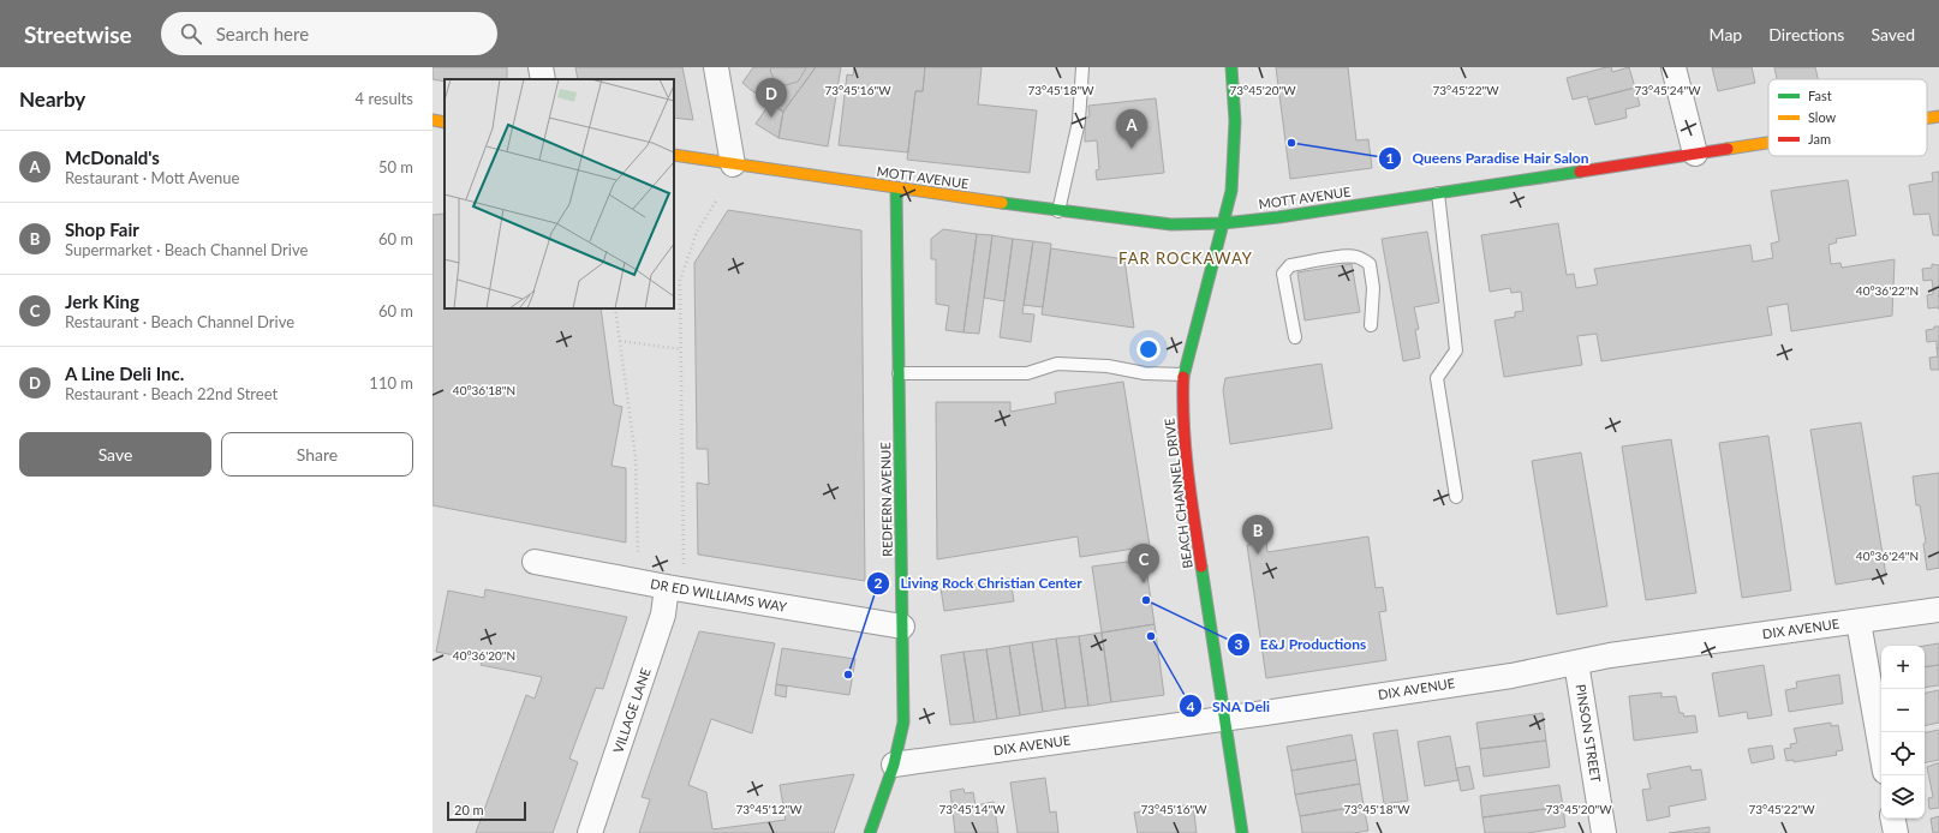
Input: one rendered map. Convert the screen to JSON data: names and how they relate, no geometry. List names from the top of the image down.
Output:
{
  "streets": {
    "street": [
      "MOTT AVENUE",
      "BEACH CHANNEL DRIVE",
      "REDFERN AVENUE",
      "DR ED WILLIAMS WAY",
      "DIX AVENUE",
      "VILLAGE LANE",
      "PINSON STREET"
    ]
  },
  "crossings": [
    ["MOTT AVENUE", "BEACH CHANNEL DRIVE"],
    ["MOTT AVENUE", "REDFERN AVENUE"],
    ["BEACH CHANNEL DRIVE", "DIX AVENUE"],
    ["REDFERN AVENUE", "DR ED WILLIAMS WAY"],
    ["REDFERN AVENUE", "DIX AVENUE"],
    ["DR ED WILLIAMS WAY", "VILLAGE LANE"],
    ["DIX AVENUE", "PINSON STREET"]
  ],
  "districts": ["FAR ROCKAWAY"],
  "places": [
    "Queens Paradise Hair Salon",
    "E&J Productions",
    "SNA Deli",
    "Living Rock Christian Center"
  ],
  "legend": ["Fast", "Slow", "Jam"],
  "scale_bar": "20 m",
  "page": {
    "header": "Streetwise",
    "search": "Search here",
    "nav": ["Map", "Directions", "Saved"],
    "heading": ["Nearby", "4 results"],
    "pins": [
      "D",
      "A",
      "B",
      "C"
    ],
    "list": [
      {
        "mark": "A",
        "name": "McDonald's",
        "note": "Restaurant · Mott Avenue",
        "value": "50 m"
      },
      {
        "mark": "B",
        "name": "Shop Fair",
        "note": "Supermarket · Beach Channel Drive",
        "value": "60 m"
      },
      {
        "mark": "C",
        "name": "Jerk King",
        "note": "Restaurant · Beach Channel Drive",
        "value": "60 m"
      },
      {
        "mark": "D",
        "name": "A Line Deli Inc.",
        "note": "Restaurant · Beach 22nd Street",
        "value": "110 m"
      }
    ],
    "buttons": ["Save", "Share"],
    "map_buttons": ["+", "−"],
    "scale": "20 m"
  },
  "coordinates": [
    "73°45'16\"W",
    "73°45'18\"W",
    "73°45'20\"W",
    "73°45'22\"W",
    "73°45'24\"W",
    "40°36'22\"N",
    "40°36'18\"N",
    "40°36'24\"N",
    "40°36'20\"N",
    "73°45'12\"W",
    "73°45'14\"W"
  ]
}
